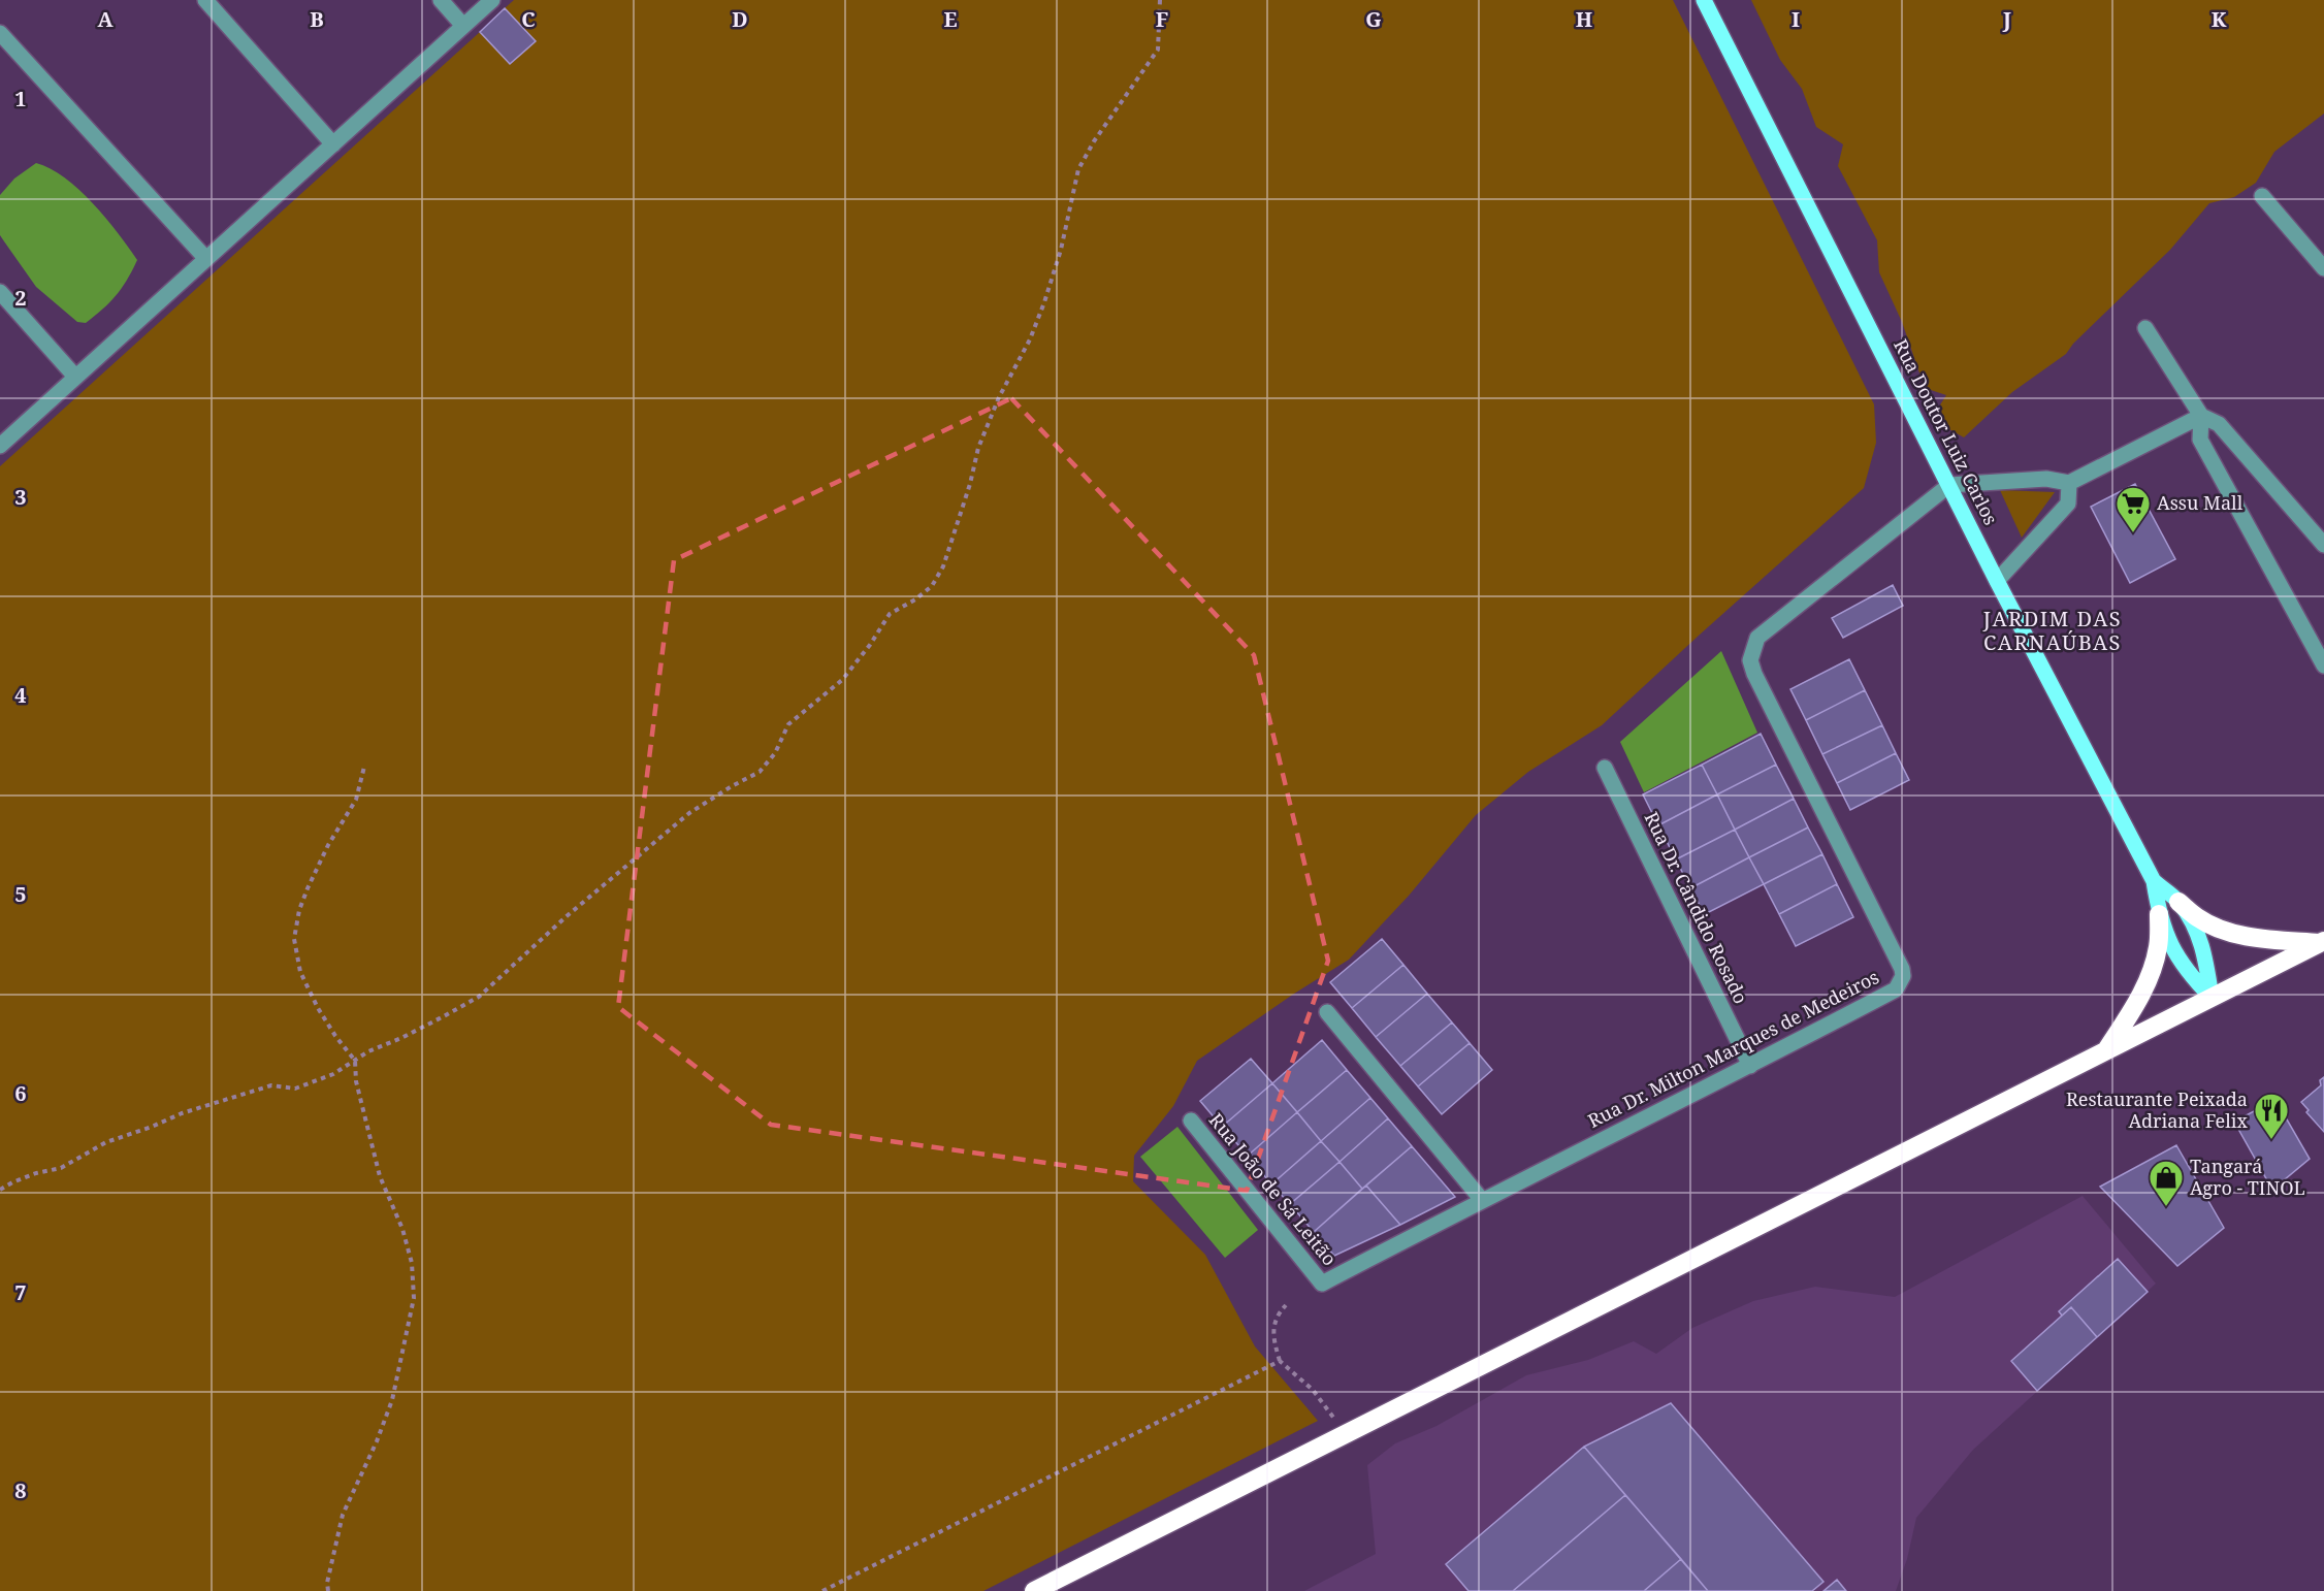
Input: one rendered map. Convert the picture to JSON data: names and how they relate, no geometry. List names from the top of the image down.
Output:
{
  "streets": {
    "main road": ["Rua Doutor Luiz Carlos"],
    "street": ["Rua Dr. Cândido Rosado", "Rua Dr. Milton Marques de Medeiros", "Rua João de Sá Leitão"]
  },
  "crossings": [
    ["Rua Doutor Luiz Carlos", "Rua Dr. Milton Marques de Medeiros"],
    ["Rua Dr. Cândido Rosado", "Rua Dr. Milton Marques de Medeiros"],
    ["Rua Dr. Milton Marques de Medeiros", "Rua João de Sá Leitão"]
  ],
  "districts": ["JARDIM DAS CARNAÚBAS"],
  "places": {
    "supermarket": ["Assu Mall"],
    "restaurant": ["Restaurante Peixada Adriana Felix"],
    "shop": ["Tangará Agro - TINOL"]
  },
  "grid": {
    "columns": [
      "A",
      "B",
      "C",
      "D",
      "E",
      "F",
      "G",
      "H",
      "I",
      "J",
      "K"
    ],
    "rows": [
      "1",
      "2",
      "3",
      "4",
      "5",
      "6",
      "7",
      "8"
    ]
  }
}
